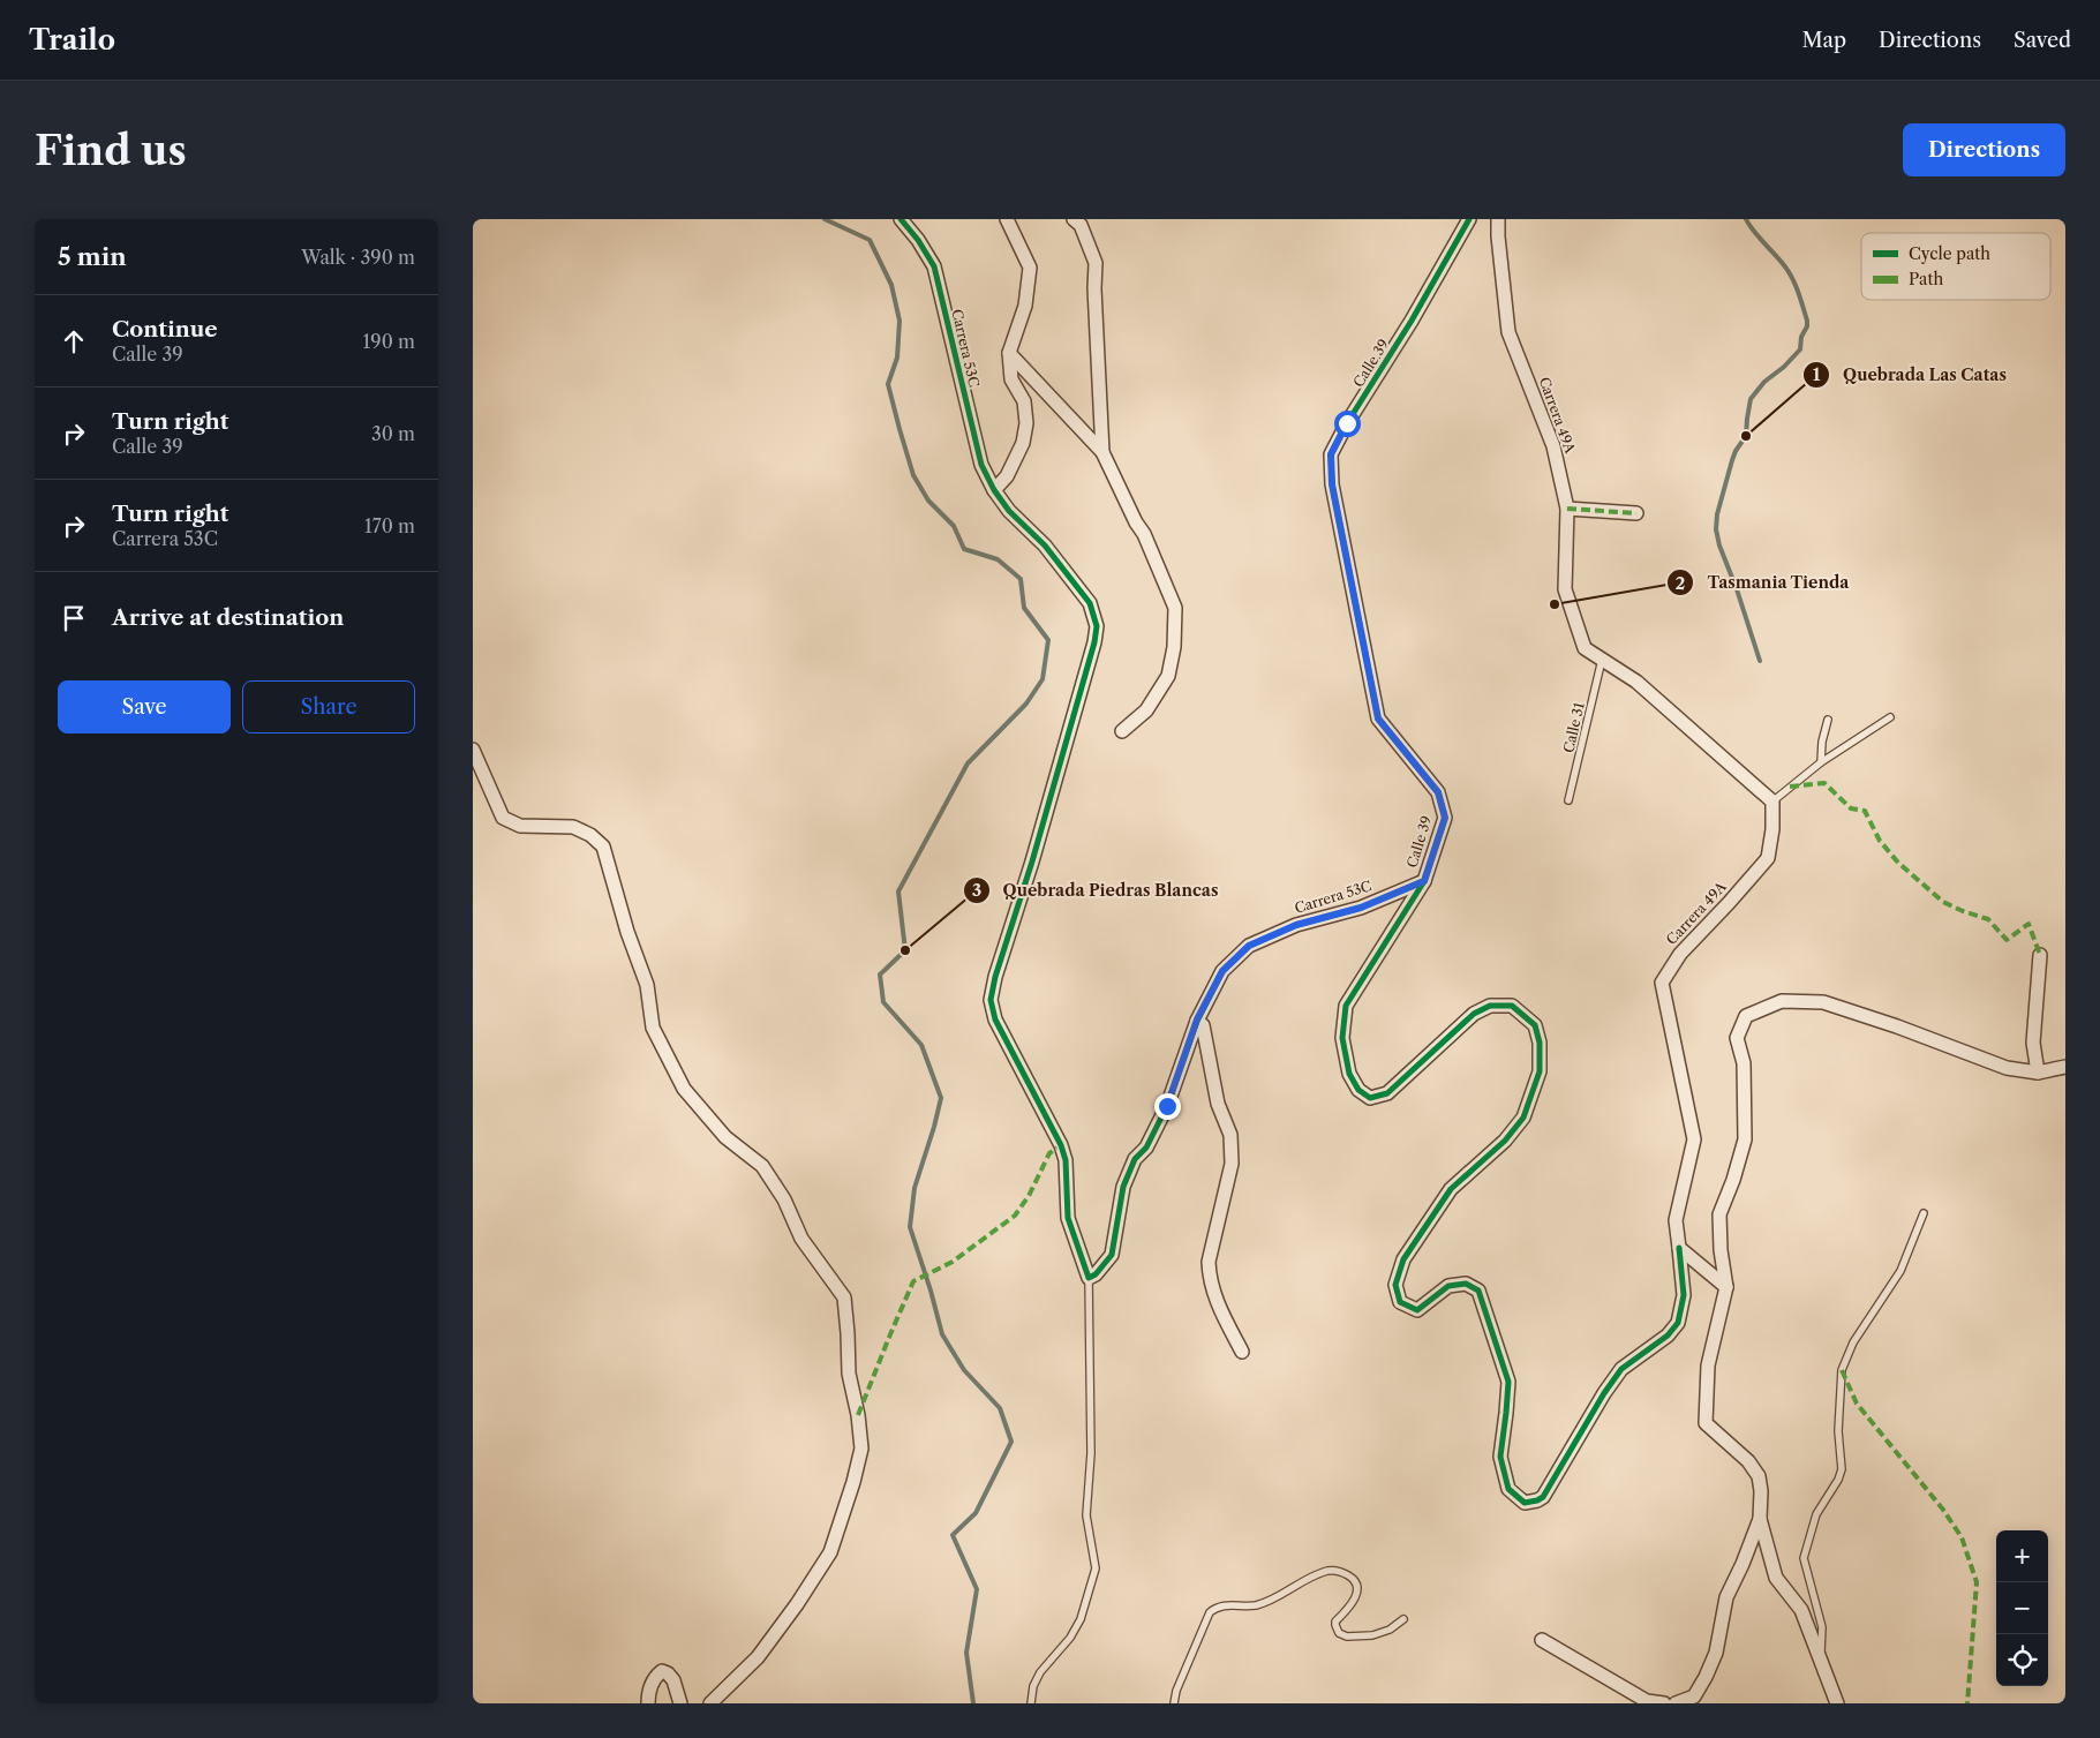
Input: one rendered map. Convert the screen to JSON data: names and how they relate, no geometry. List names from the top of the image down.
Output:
{
  "streets": {
    "street": ["Carrera 53C", "Calle 39", "Carrera 49A"],
    "lane": ["Calle 31"]
  },
  "crossings": [
    ["Carrera 53C", "Calle 39"],
    ["Calle 39", "Carrera 49A"],
    ["Carrera 49A", "Calle 31"]
  ],
  "places": ["Quebrada Las Catas", "Tasmania Tienda", "Quebrada Piedras Blancas"],
  "legend": ["Cycle path", "Path"],
  "page": {
    "header": "Trailo",
    "nav": ["Map", "Directions", "Saved"],
    "buttons": [
      "Directions",
      ["Save", "Share"]
    ],
    "title": "Find us",
    "heading": ["5 min", "Walk · 390 m"],
    "list": [
      ["Continue", "Calle 39", "190 m"],
      ["Turn right", "Calle 39", "30 m"],
      ["Turn right", "Carrera 53C", "170 m"],
      "Arrive at destination"
    ],
    "map_buttons": ["+", "−"]
  }
}
